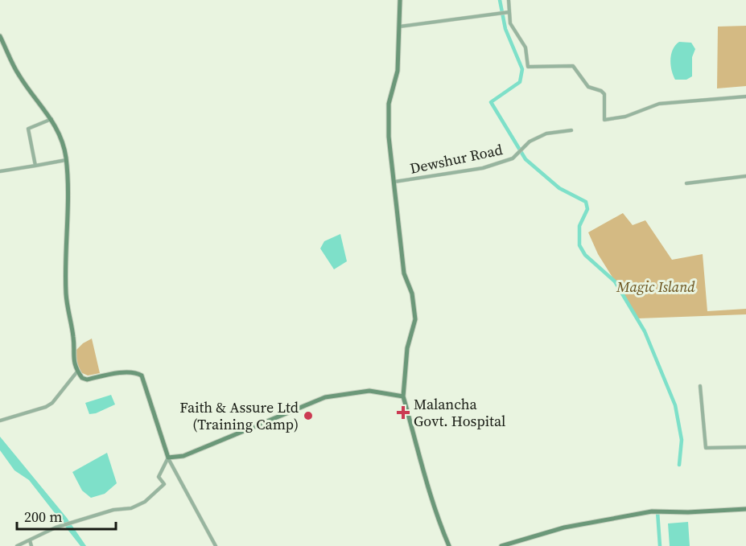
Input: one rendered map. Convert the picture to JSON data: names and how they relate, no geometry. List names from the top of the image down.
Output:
{
  "streets": {
    "street": ["Dewshur Road"]
  },
  "parks": ["Magic Island"],
  "places": {
    "health": ["Malancha Govt. Hospital"],
    "other": ["Faith & Assure Ltd (Training Camp)"]
  },
  "scale_bar": "200 m"
}
